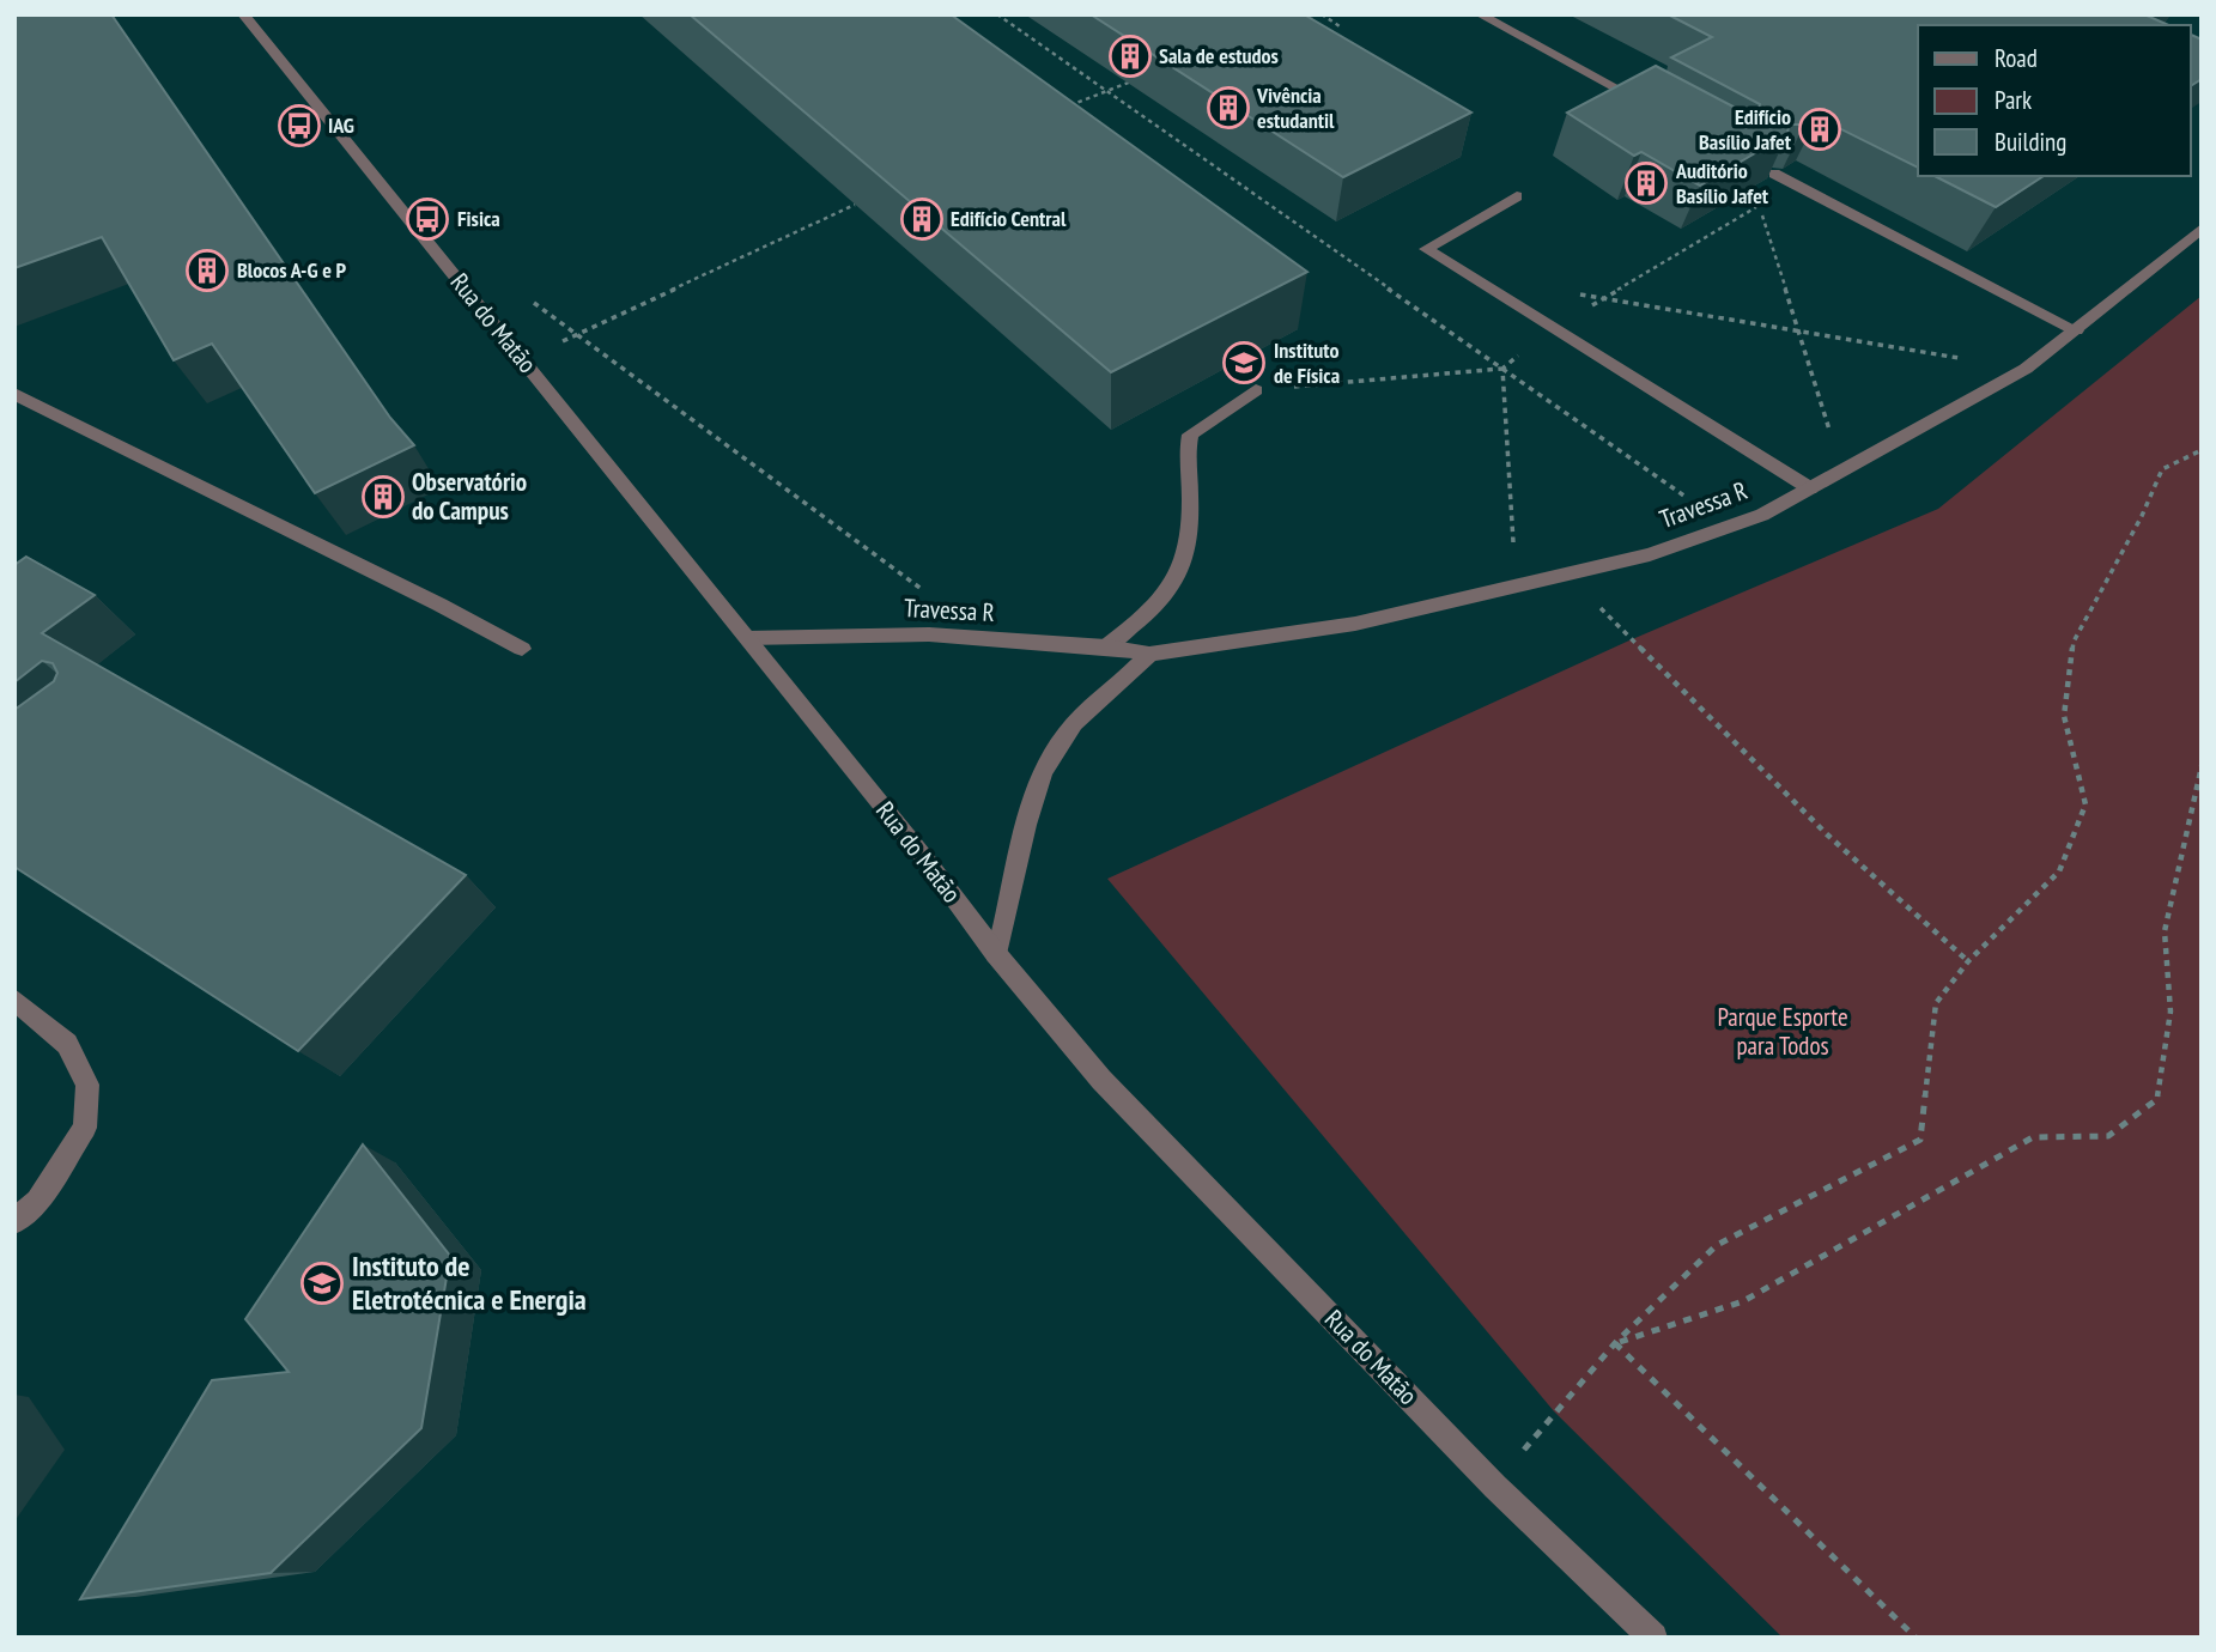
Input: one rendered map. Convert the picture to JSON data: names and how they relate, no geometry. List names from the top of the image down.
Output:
{
  "streets": {
    "street": ["Rua do Matão", "Travessa R"]
  },
  "crossings": [
    ["Rua do Matão", "Travessa R"]
  ],
  "parks": ["Parque Esporte para Todos"],
  "places": {
    "building": [
      "Sala de estudos",
      "Vivência estudantil",
      "Edifício Basílio Jafet",
      "Auditório Basílio Jafet",
      "Edifício Central",
      "Blocos A-G e P",
      "Observatório do Campus"
    ],
    "bus stop": ["IAG", "Fisica"],
    "school or university": ["Instituto de Física", "Instituto de Eletrotécnica e Energia"]
  },
  "legend": ["Road", "Park", "Building"]
}
